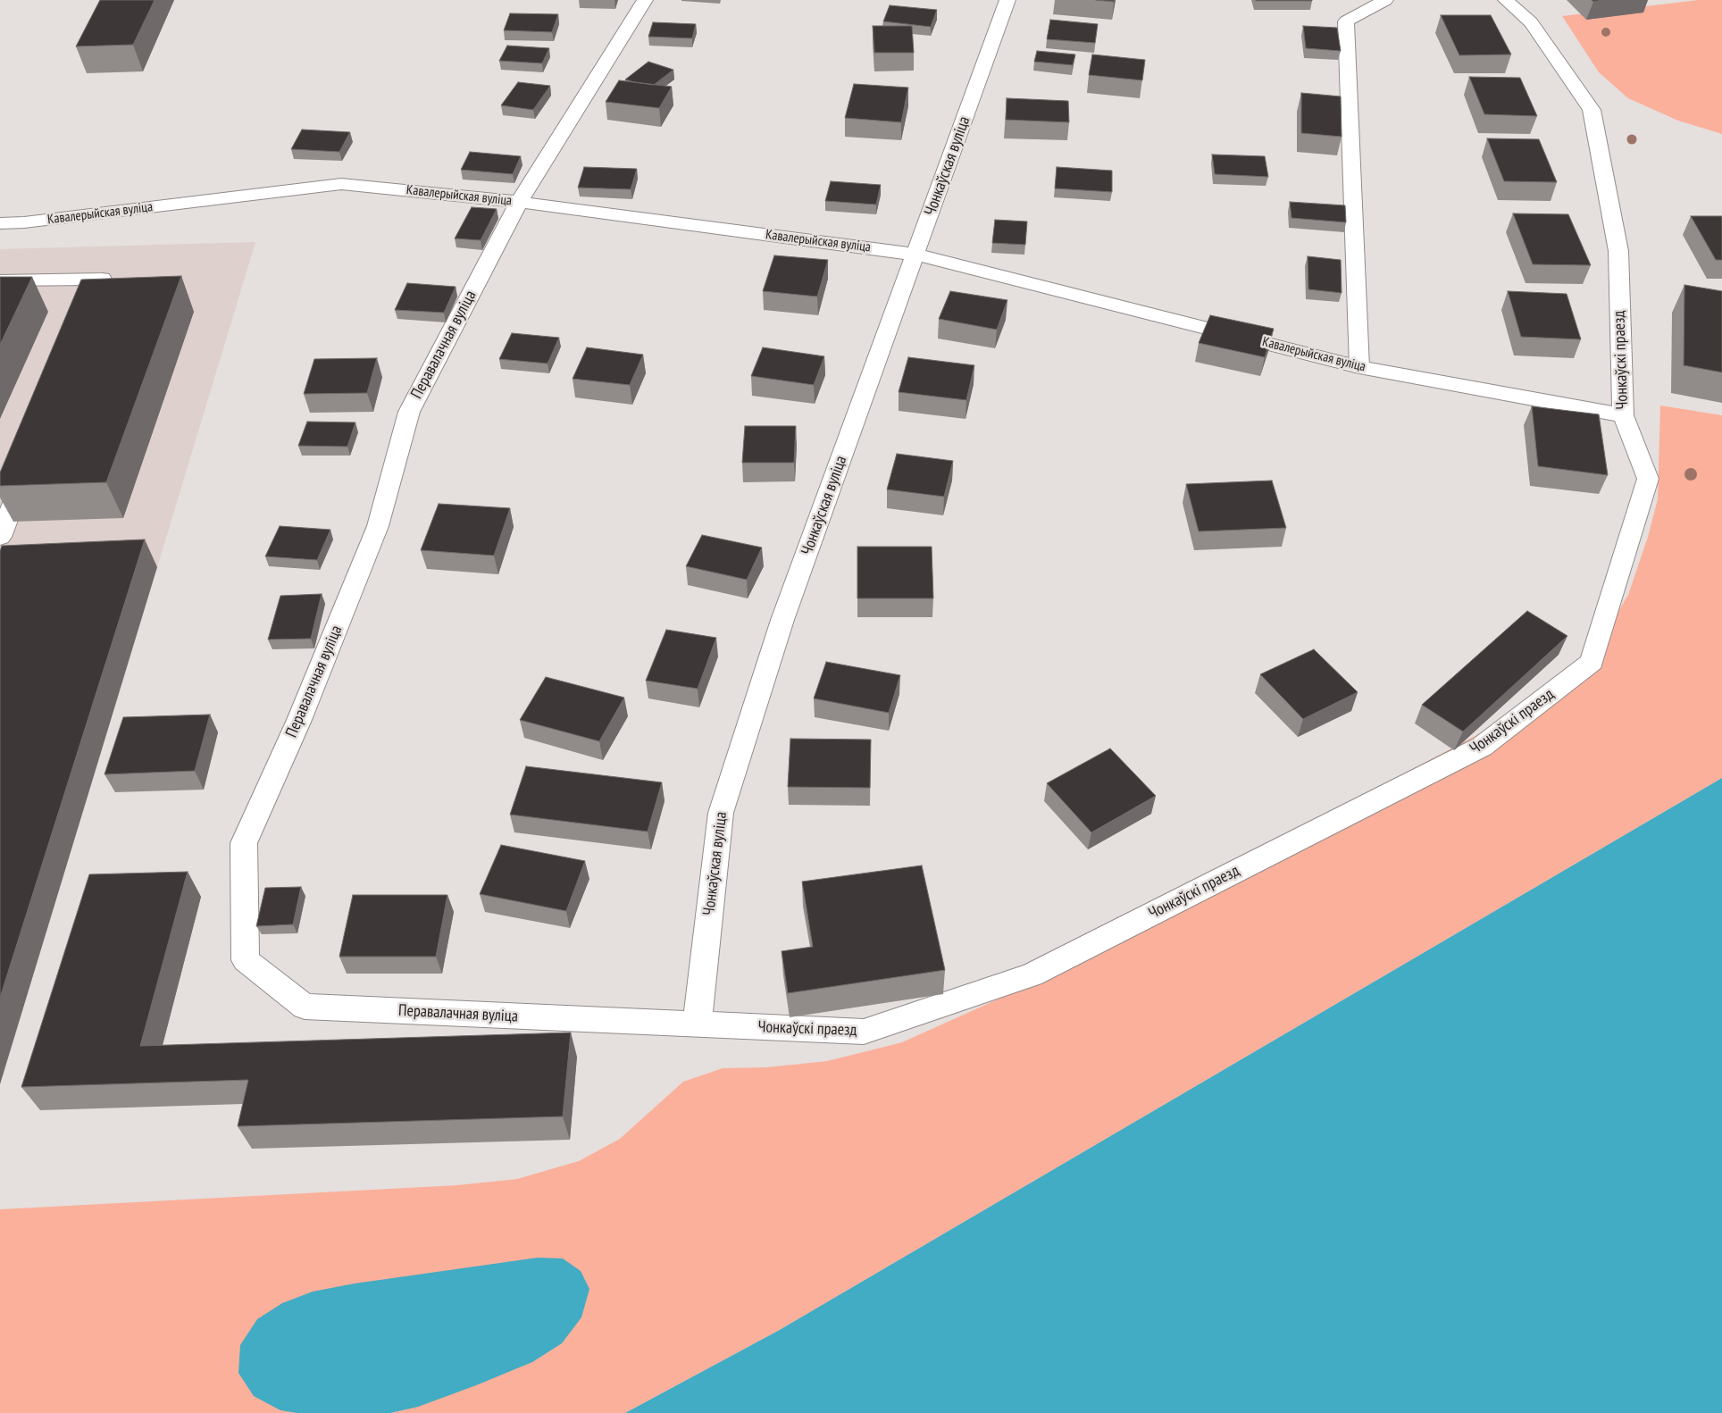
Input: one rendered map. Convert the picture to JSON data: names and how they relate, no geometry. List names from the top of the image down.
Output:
{
  "streets": {
    "street": [
      "Чонкаўская вуліца",
      "Кавалерыйская вуліца",
      "Перавалачная вуліца",
      "Чонкаўскі праезд"
    ]
  },
  "crossings": [
    ["Чонкаўская вуліца", "Кавалерыйская вуліца"],
    ["Чонкаўская вуліца", "Перавалачная вуліца"],
    ["Чонкаўская вуліца", "Чонкаўскі праезд"],
    ["Кавалерыйская вуліца", "Перавалачная вуліца"],
    ["Кавалерыйская вуліца", "Чонкаўскі праезд"],
    ["Перавалачная вуліца", "Чонкаўскі праезд"]
  ]
}
